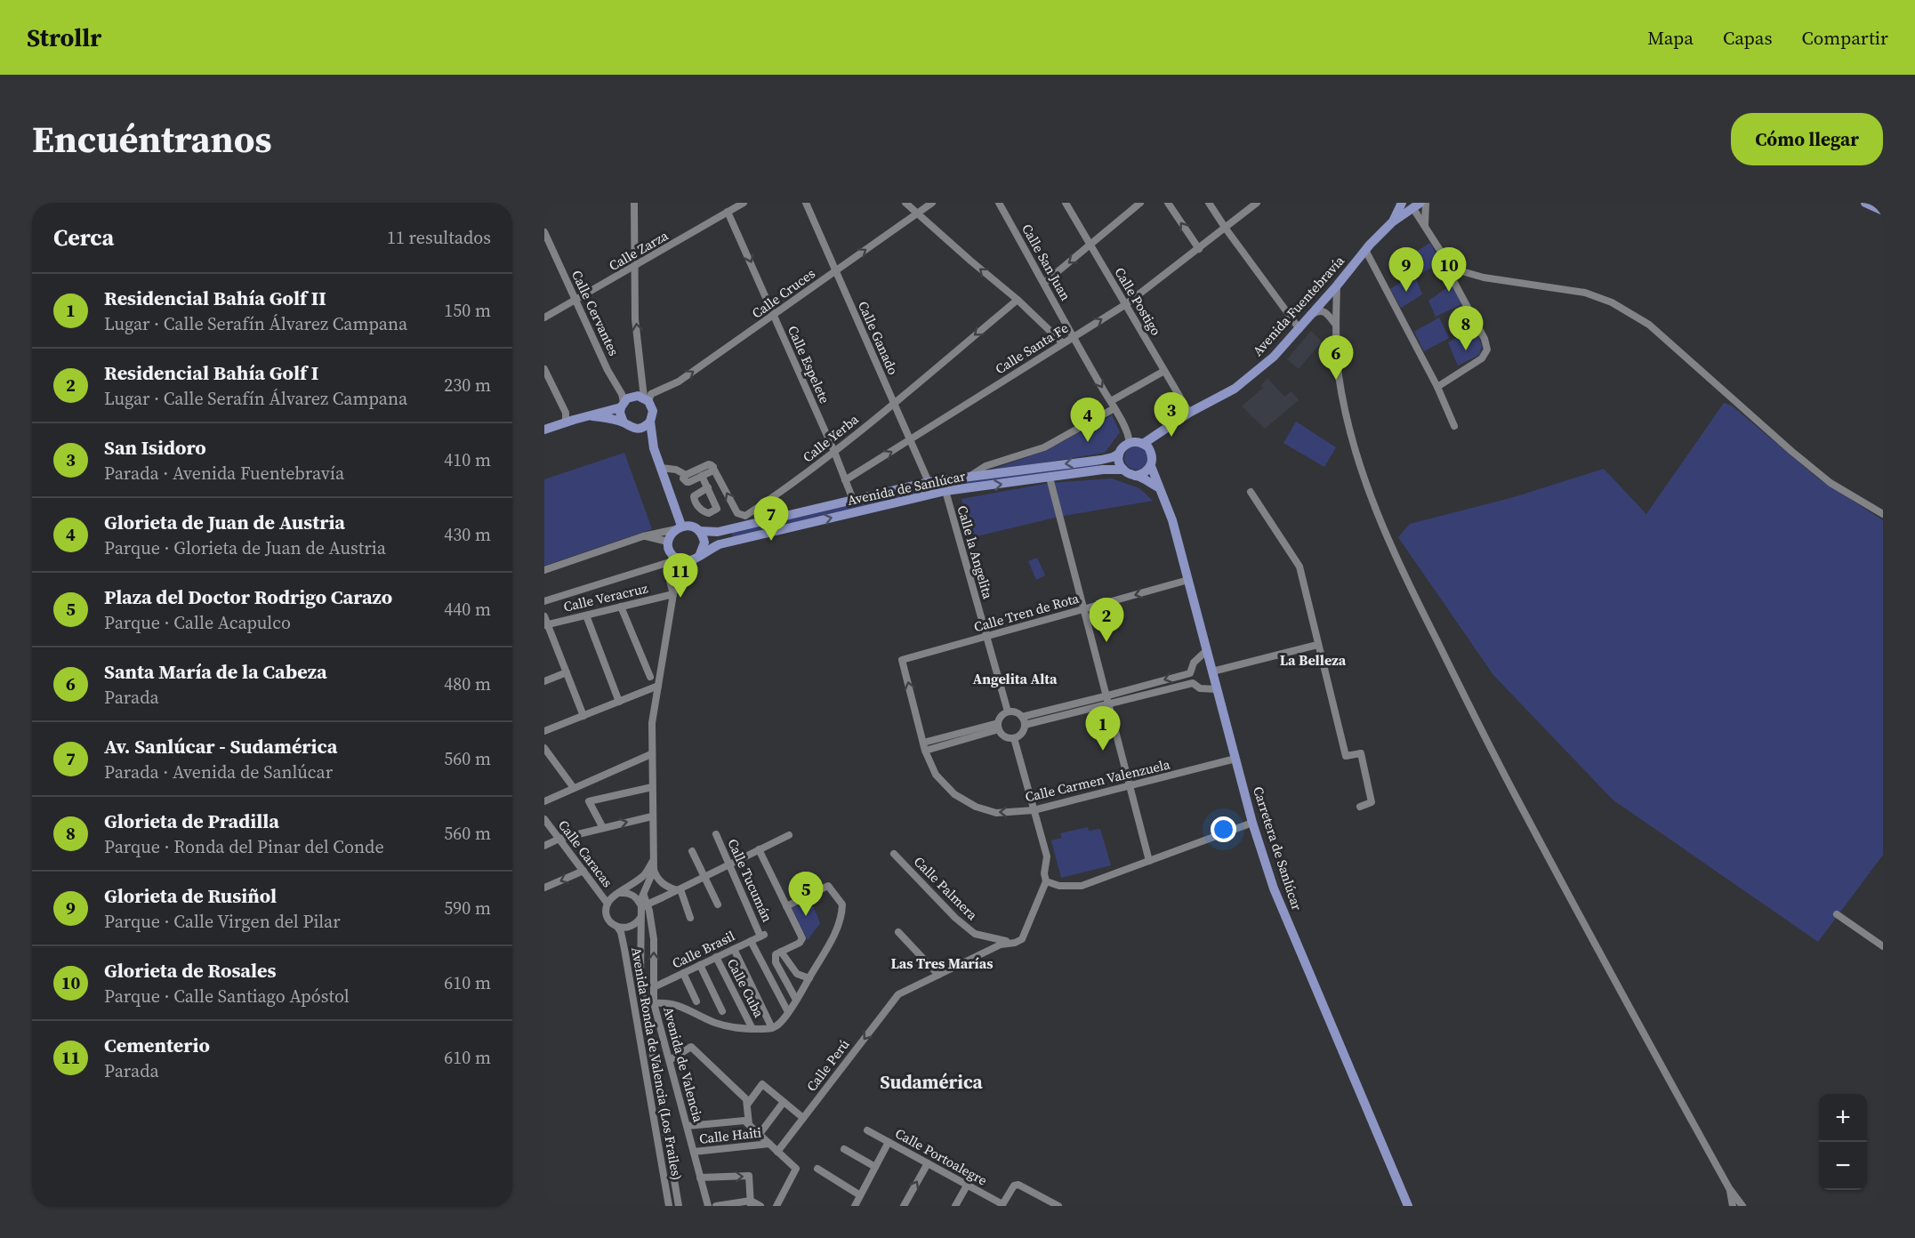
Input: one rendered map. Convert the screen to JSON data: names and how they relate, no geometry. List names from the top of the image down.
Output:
{
  "streets": {
    "main road": ["Avenida Fuentebravía", "Avenida de Sanlúcar", "Carretera de Sanlúcar"],
    "street": [
      "Calle Zarza",
      "Calle San Juan",
      "Calle Cruces",
      "Calle Postigo",
      "Calle Cervantes",
      "Calle Ganado",
      "Calle Santa Fe",
      "Calle Espelete",
      "Calle Yerba",
      "Calle la Angelita",
      "Calle Veracruz",
      "Calle Tren de Rota",
      "Calle Carmen Valenzuela",
      "Calle Caracas",
      "Calle Tucumán",
      "Calle Palmera",
      "Calle Brasil",
      "Calle Cuba",
      "Avenida Ronda de Valencia (Los Frailes)",
      "Avenida de Valencia",
      "Calle Perú",
      "Calle Haiti",
      "Calle Portoalegre"
    ]
  },
  "crossings": [
    ["Calle Zarza", "Calle Cervantes"],
    ["Calle Zarza", "Calle Espelete"],
    ["Calle San Juan", "Avenida Fuentebravía"],
    ["Calle San Juan", "Calle Santa Fe"],
    ["Calle San Juan", "Avenida de Sanlúcar"],
    ["Calle San Juan", "Carretera de Sanlúcar"],
    ["Calle Cruces", "Calle Cervantes"],
    ["Calle Cruces", "Calle Ganado"],
    ["Calle Cruces", "Calle Espelete"],
    ["Calle Postigo", "Avenida Fuentebravía"],
    ["Calle Postigo", "Calle Santa Fe"],
    ["Avenida Fuentebravía", "Avenida de Sanlúcar"],
    ["Avenida Fuentebravía", "Carretera de Sanlúcar"],
    ["Calle Ganado", "Calle Santa Fe"],
    ["Calle Ganado", "Calle Yerba"],
    ["Calle Ganado", "Avenida de Sanlúcar"],
    ["Calle Santa Fe", "Calle Espelete"],
    ["Calle Espelete", "Calle Yerba"],
    ["Calle Espelete", "Avenida de Sanlúcar"],
    ["Avenida de Sanlúcar", "Calle la Angelita"],
    ["Avenida de Sanlúcar", "Carretera de Sanlúcar"],
    ["Calle la Angelita", "Calle Tren de Rota"],
    ["Calle Tren de Rota", "Calle Carmen Valenzuela"],
    ["Calle Tren de Rota", "Carretera de Sanlúcar"],
    ["Calle Carmen Valenzuela", "Carretera de Sanlúcar"],
    ["Calle Caracas", "Avenida Ronda de Valencia (Los Frailes)"],
    ["Calle Caracas", "Avenida de Valencia"],
    ["Calle Tucumán", "Calle Brasil"],
    ["Calle Brasil", "Calle Cuba"],
    ["Calle Brasil", "Avenida de Valencia"],
    ["Avenida Ronda de Valencia (Los Frailes)", "Avenida de Valencia"],
    ["Avenida de Valencia", "Calle Haiti"]
  ],
  "one_way": [
    "Calle Cruces",
    "Calle Espelete",
    "Calle Yerba",
    "Calle Tren de Rota",
    "Calle Carmen Valenzuela",
    "Calle Perú"
  ],
  "districts": [
    "La Belleza",
    "Angelita Alta",
    "Las Tres Marías",
    "Sudamérica"
  ],
  "page": {
    "header": "Strollr",
    "nav": ["Mapa", "Capas", "Compartir"],
    "title": "Encuéntranos",
    "buttons": "Cómo llegar",
    "heading": ["Cerca", "11 resultados"],
    "pins": [
      "9",
      "10",
      "8",
      "6",
      "3",
      "4",
      "7",
      "11",
      "2",
      "1",
      "5"
    ],
    "list": [
      {
        "mark": "1",
        "name": "Residencial Bahía Golf II",
        "note": "Lugar · Calle Serafín Álvarez Campana",
        "value": "150 m"
      },
      {
        "mark": "2",
        "name": "Residencial Bahía Golf I",
        "note": "Lugar · Calle Serafín Álvarez Campana",
        "value": "230 m"
      },
      {
        "mark": "3",
        "name": "San Isidoro",
        "note": "Parada · Avenida Fuentebravía",
        "value": "410 m"
      },
      {
        "mark": "4",
        "name": "Glorieta de Juan de Austria",
        "note": "Parque · Glorieta de Juan de Austria",
        "value": "430 m"
      },
      {
        "mark": "5",
        "name": "Plaza del Doctor Rodrigo Carazo",
        "note": "Parque · Calle Acapulco",
        "value": "440 m"
      },
      {
        "mark": "6",
        "name": "Santa María de la Cabeza",
        "note": "Parada",
        "value": "480 m"
      },
      {
        "mark": "7",
        "name": "Av. Sanlúcar - Sudamérica",
        "note": "Parada · Avenida de Sanlúcar",
        "value": "560 m"
      },
      {
        "mark": "8",
        "name": "Glorieta de Pradilla",
        "note": "Parque · Ronda del Pinar del Conde",
        "value": "560 m"
      },
      {
        "mark": "9",
        "name": "Glorieta de Rusiñol",
        "note": "Parque · Calle Virgen del Pilar",
        "value": "590 m"
      },
      {
        "mark": "10",
        "name": "Glorieta de Rosales",
        "note": "Parque · Calle Santiago Apóstol",
        "value": "610 m"
      },
      {
        "mark": "11",
        "name": "Cementerio",
        "note": "Parada",
        "value": "610 m"
      }
    ],
    "map_buttons": ["+", "−"]
  }
}
